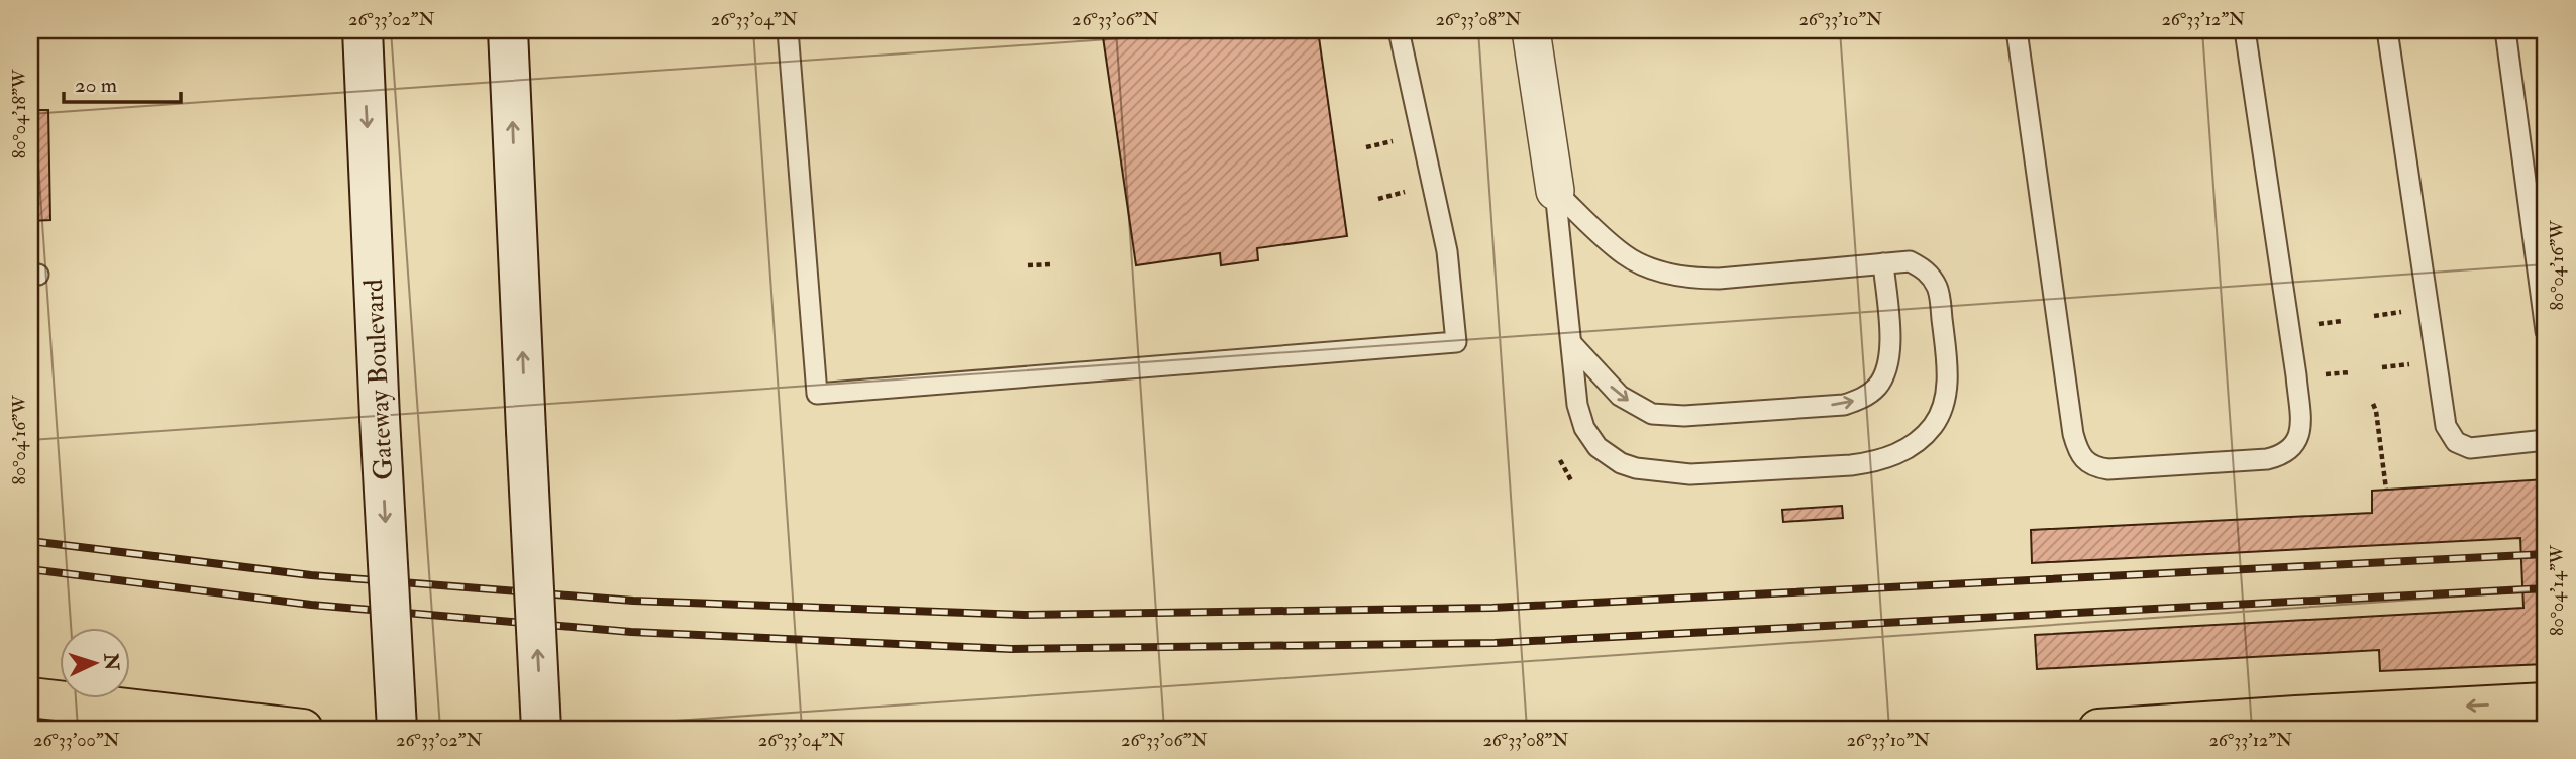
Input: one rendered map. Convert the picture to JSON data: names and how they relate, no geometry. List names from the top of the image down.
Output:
{
  "streets": {
    "main road": ["Gateway Boulevard"]
  },
  "scale_bar": "20 m",
  "north": "right",
  "coordinates": [
    "26°33'02\"N",
    "26°33'04\"N",
    "26°33'06\"N",
    "26°33'08\"N",
    "26°33'10\"N",
    "26°33'12\"N",
    "80°04'18\"W",
    "80°04'16\"W",
    "80°04'14\"W",
    "26°33'00\"N"
  ]
}
